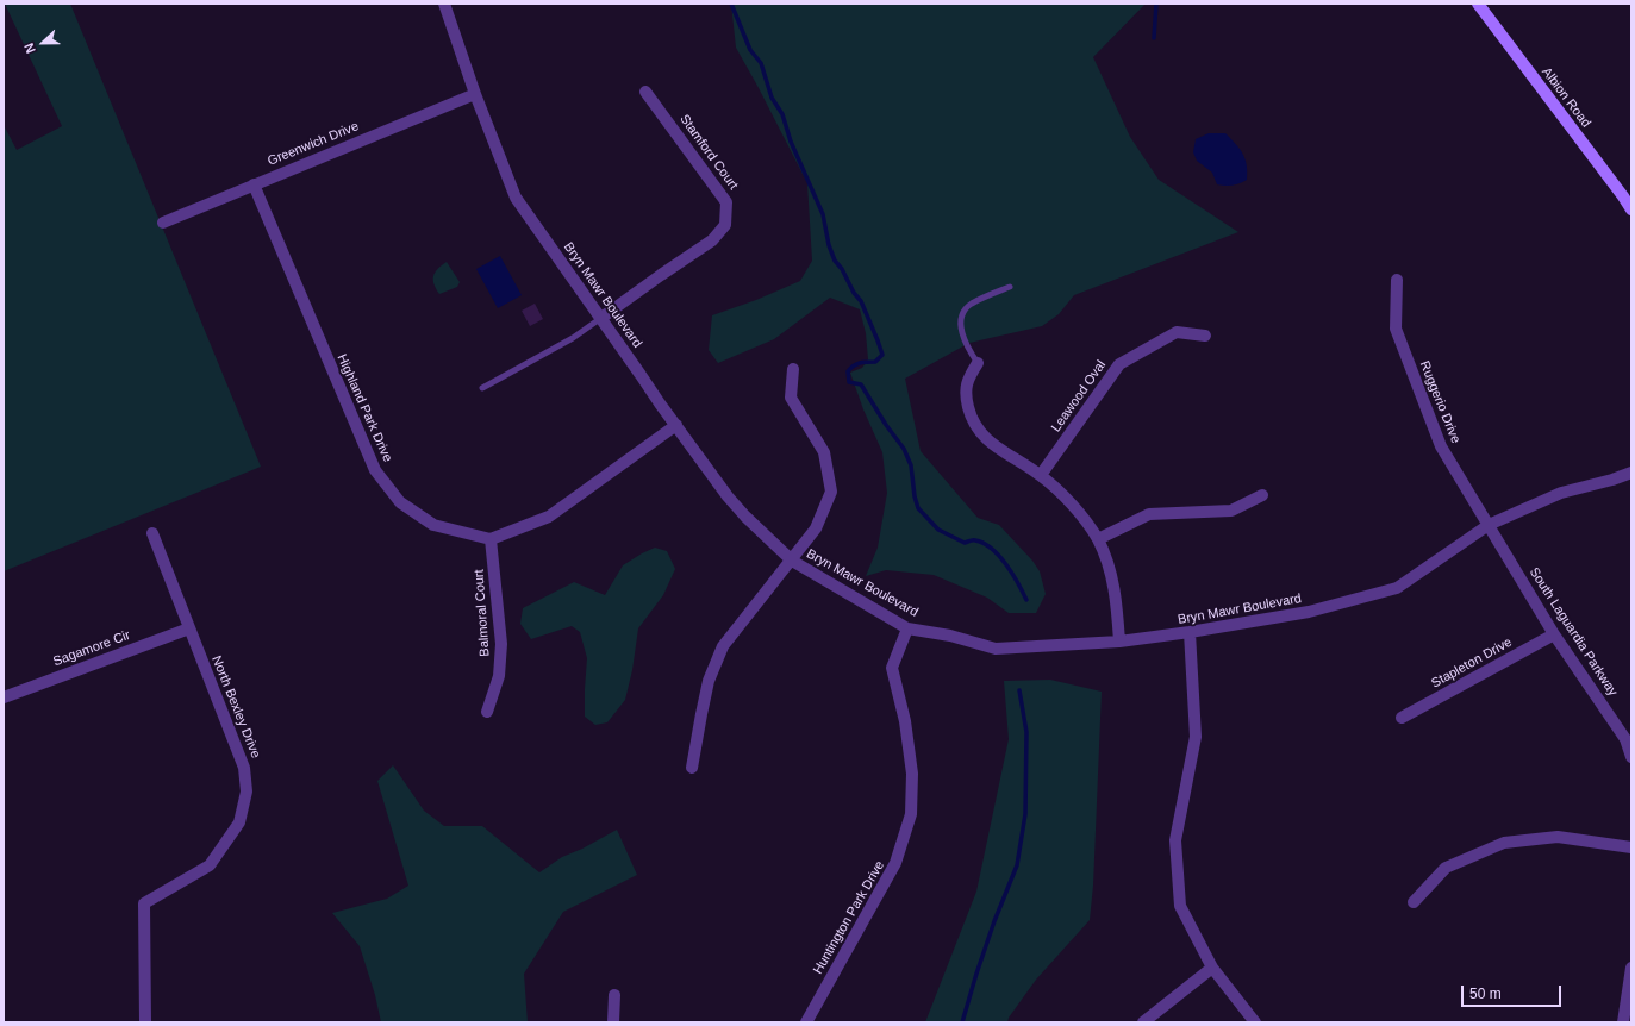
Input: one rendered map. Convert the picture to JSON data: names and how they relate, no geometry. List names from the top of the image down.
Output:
{
  "streets": {
    "street": [
      "Albion Road",
      "Greenwich Drive",
      "Stamford Court",
      "Bryn Mawr Boulevard",
      "Leawood Oval",
      "Ruggerio Drive",
      "Highland Park Drive",
      "Balmoral Court",
      "South Laguardia Parkway",
      "Sagamore Cir",
      "Stapleton Drive",
      "North Bexley Drive",
      "Huntington Park Drive"
    ]
  },
  "crossings": [
    ["Greenwich Drive", "Bryn Mawr Boulevard"],
    ["Greenwich Drive", "Highland Park Drive"],
    ["Stamford Court", "Bryn Mawr Boulevard"],
    ["Bryn Mawr Boulevard", "Ruggerio Drive"],
    ["Bryn Mawr Boulevard", "South Laguardia Parkway"],
    ["Bryn Mawr Boulevard", "Huntington Park Drive"],
    ["Ruggerio Drive", "South Laguardia Parkway"],
    ["Highland Park Drive", "Balmoral Court"],
    ["South Laguardia Parkway", "Stapleton Drive"],
    ["Sagamore Cir", "North Bexley Drive"]
  ],
  "scale_bar": "50 m",
  "north": "left"
}
